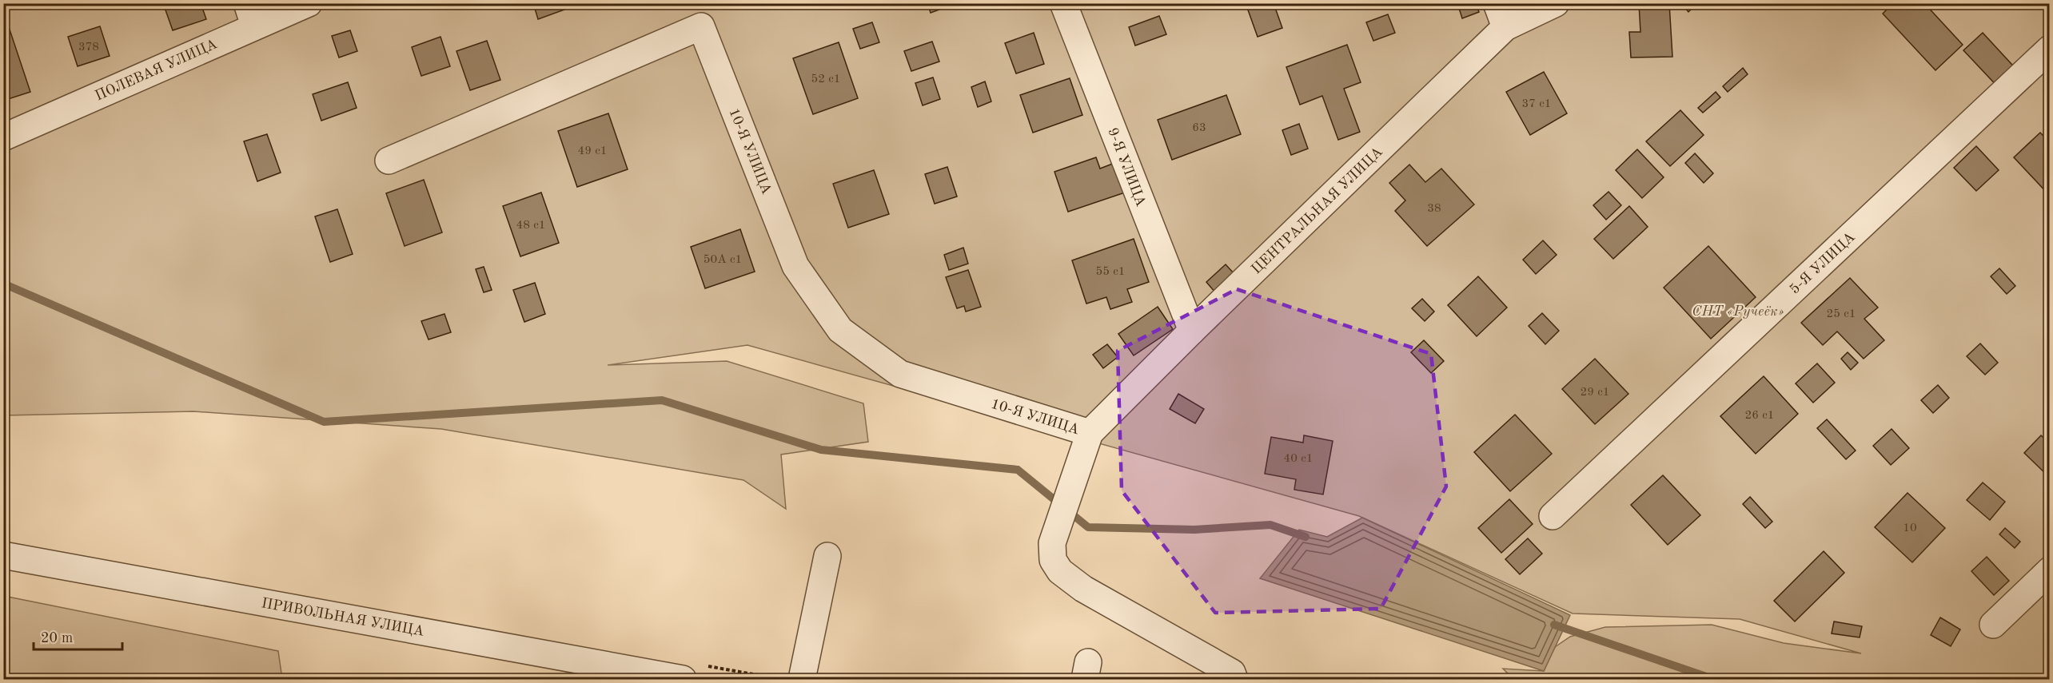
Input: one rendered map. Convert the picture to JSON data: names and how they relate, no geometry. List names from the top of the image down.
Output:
{
  "streets": {
    "street": [
      "ПОЛЕВАЯ УЛИЦА",
      "10-Я УЛИЦА",
      "9-Я УЛИЦА",
      "ЦЕНТРАЛЬНАЯ УЛИЦА",
      "5-Я УЛИЦА",
      "ПРИВОЛЬНАЯ УЛИЦА"
    ]
  },
  "crossings": [
    ["10-Я УЛИЦА", "ЦЕНТРАЛЬНАЯ УЛИЦА"],
    ["9-Я УЛИЦА", "ЦЕНТРАЛЬНАЯ УЛИЦА"]
  ],
  "parks": ["СНТ «Ручеёк»"],
  "house_numbers": [
    "378",
    "52 с1",
    "37 с1",
    "63",
    "49 с1",
    "38",
    "48 с1",
    "50А с1",
    "55 с1",
    "25 с1",
    "29 с1",
    "26 с1",
    "40 с1",
    "10"
  ],
  "scale_bar": "20 m"
}
